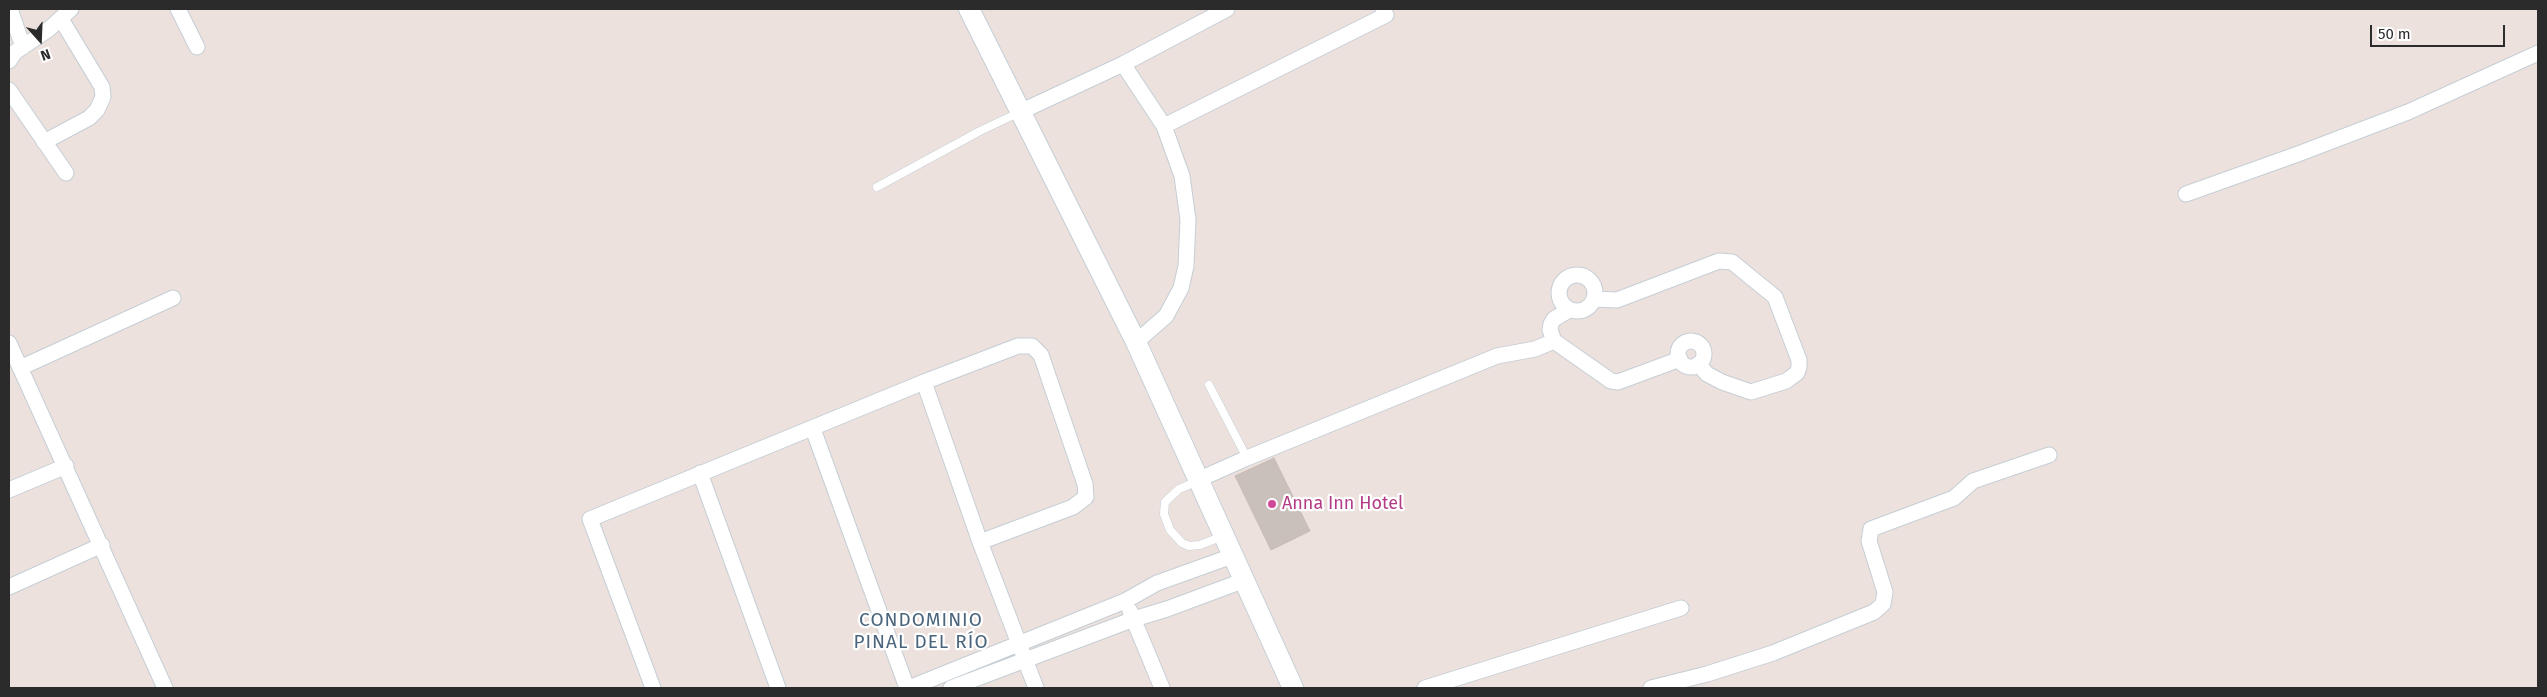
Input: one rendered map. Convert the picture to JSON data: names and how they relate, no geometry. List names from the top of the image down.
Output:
{
  "districts": ["CONDOMINIO PINAL DEL RÍO"],
  "places": ["Anna Inn Hotel"],
  "scale_bar": "50 m",
  "north": "bottom"
}
